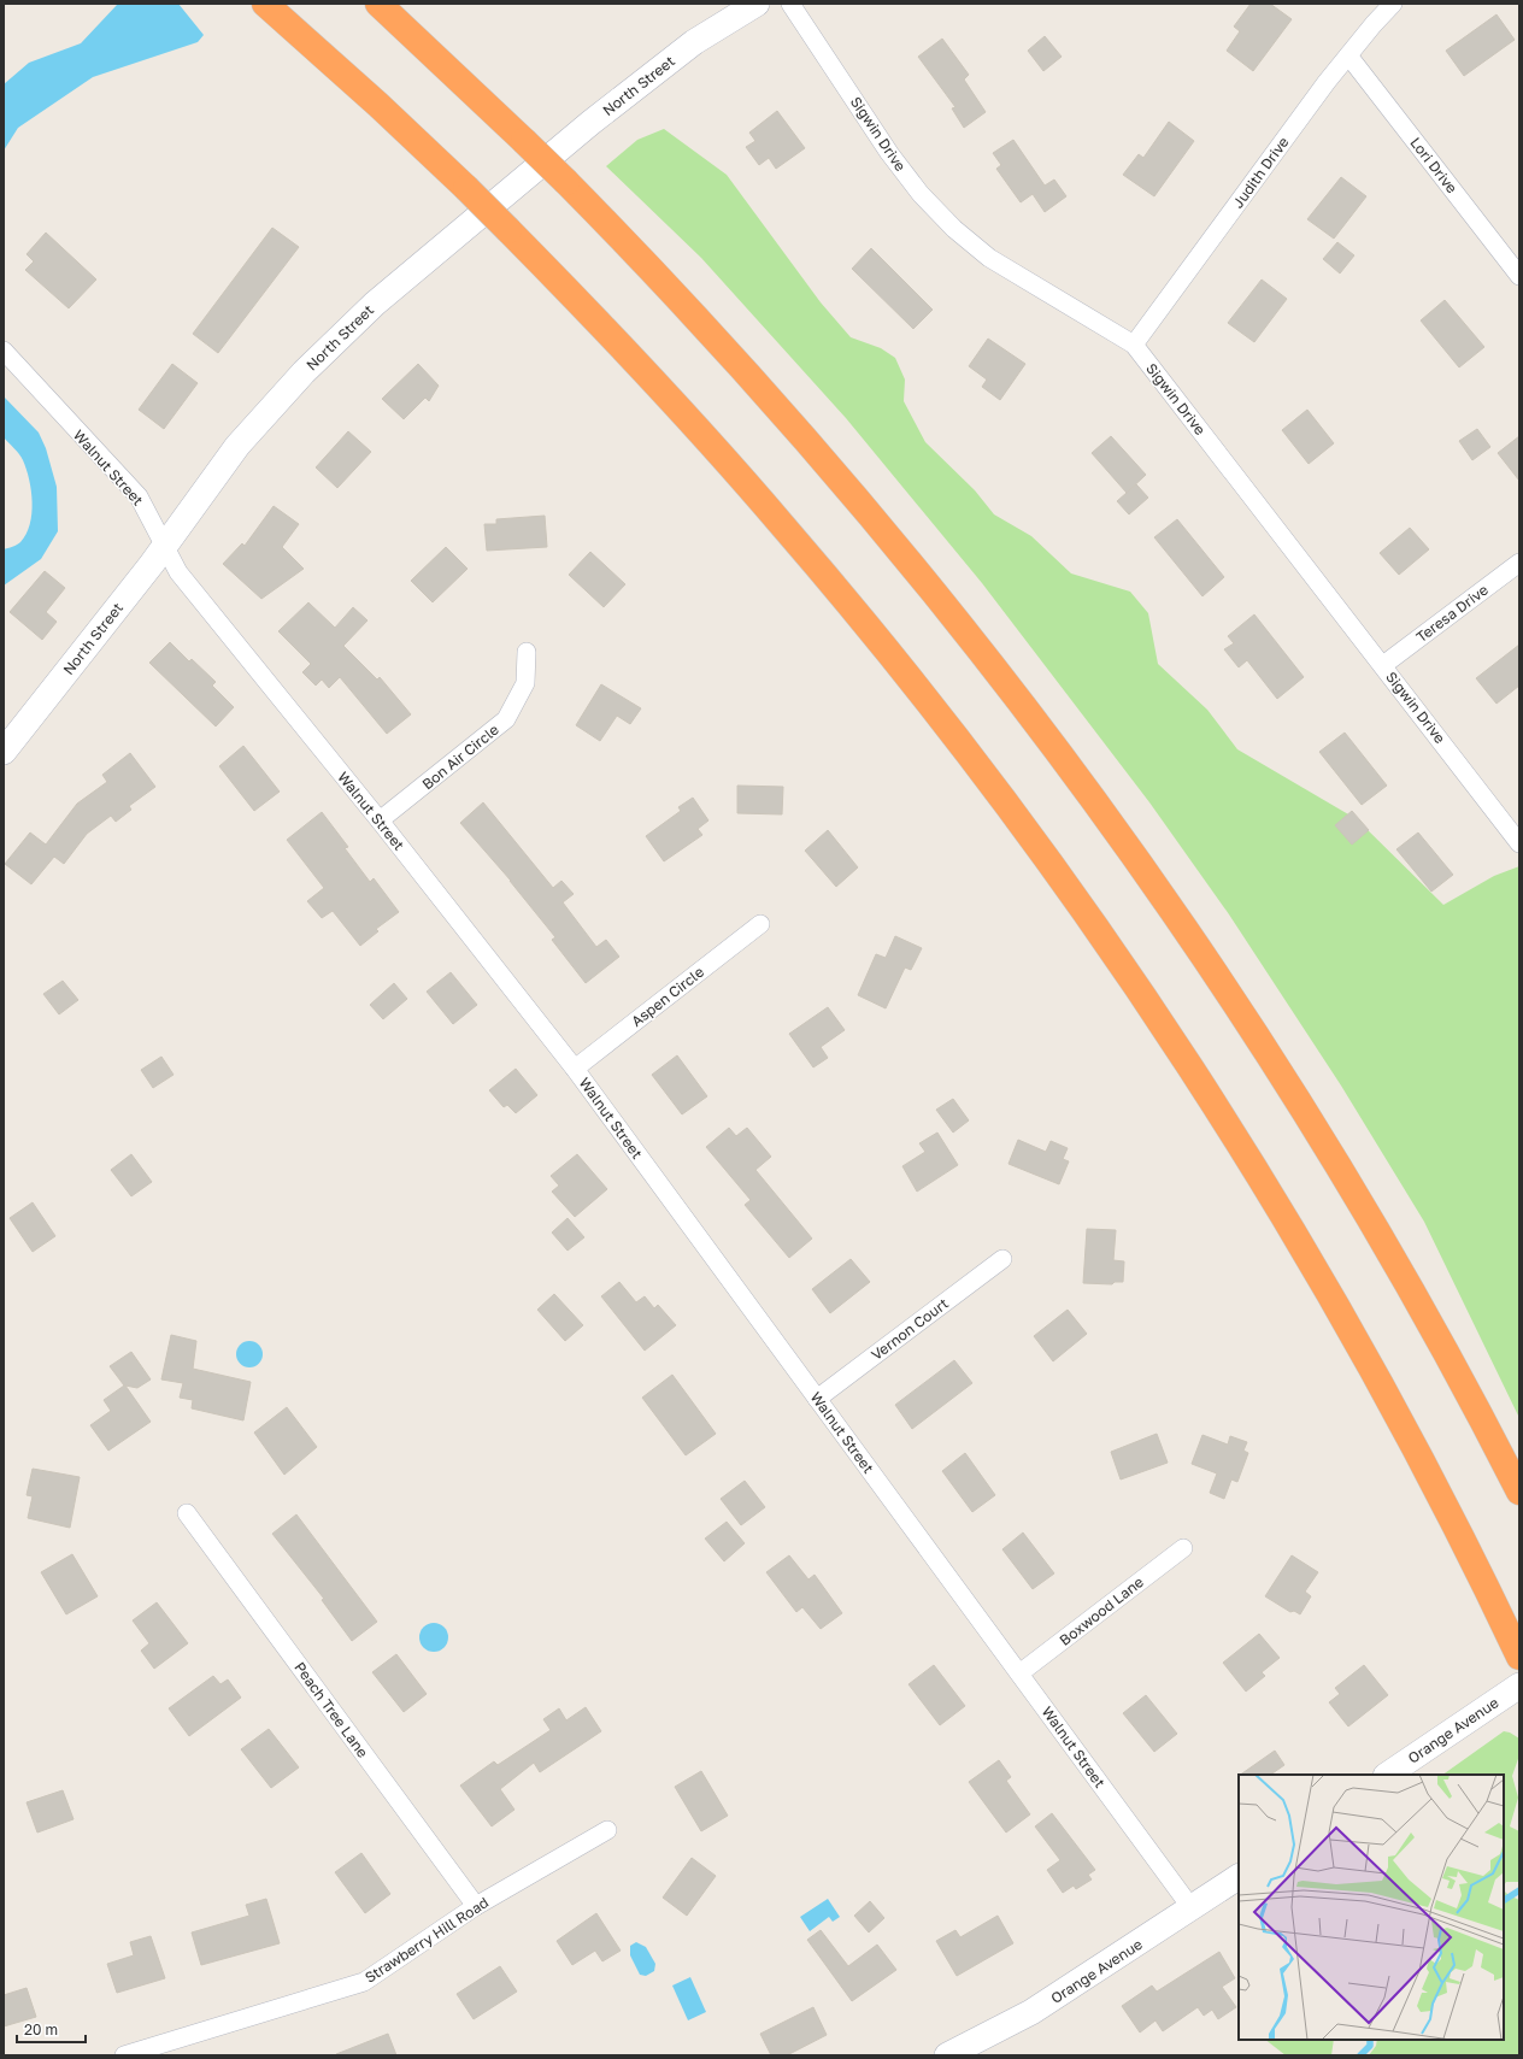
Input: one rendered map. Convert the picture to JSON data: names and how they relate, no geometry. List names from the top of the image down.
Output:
{
  "streets": {
    "main road": ["North Street", "Orange Avenue"],
    "street": [
      "Sigwin Drive",
      "Lori Drive",
      "Judith Drive",
      "Walnut Street",
      "Teresa Drive",
      "Bon Air Circle",
      "Aspen Circle",
      "Vernon Court",
      "Boxwood Lane",
      "Peach Tree Lane",
      "Strawberry Hill Road"
    ]
  },
  "crossings": [
    ["North Street", "Walnut Street"],
    ["Sigwin Drive", "Judith Drive"],
    ["Sigwin Drive", "Teresa Drive"],
    ["Lori Drive", "Judith Drive"],
    ["Walnut Street", "Bon Air Circle"],
    ["Walnut Street", "Aspen Circle"],
    ["Walnut Street", "Vernon Court"],
    ["Walnut Street", "Boxwood Lane"],
    ["Walnut Street", "Orange Avenue"],
    ["Peach Tree Lane", "Strawberry Hill Road"]
  ],
  "scale_bar": "20 m"
}
